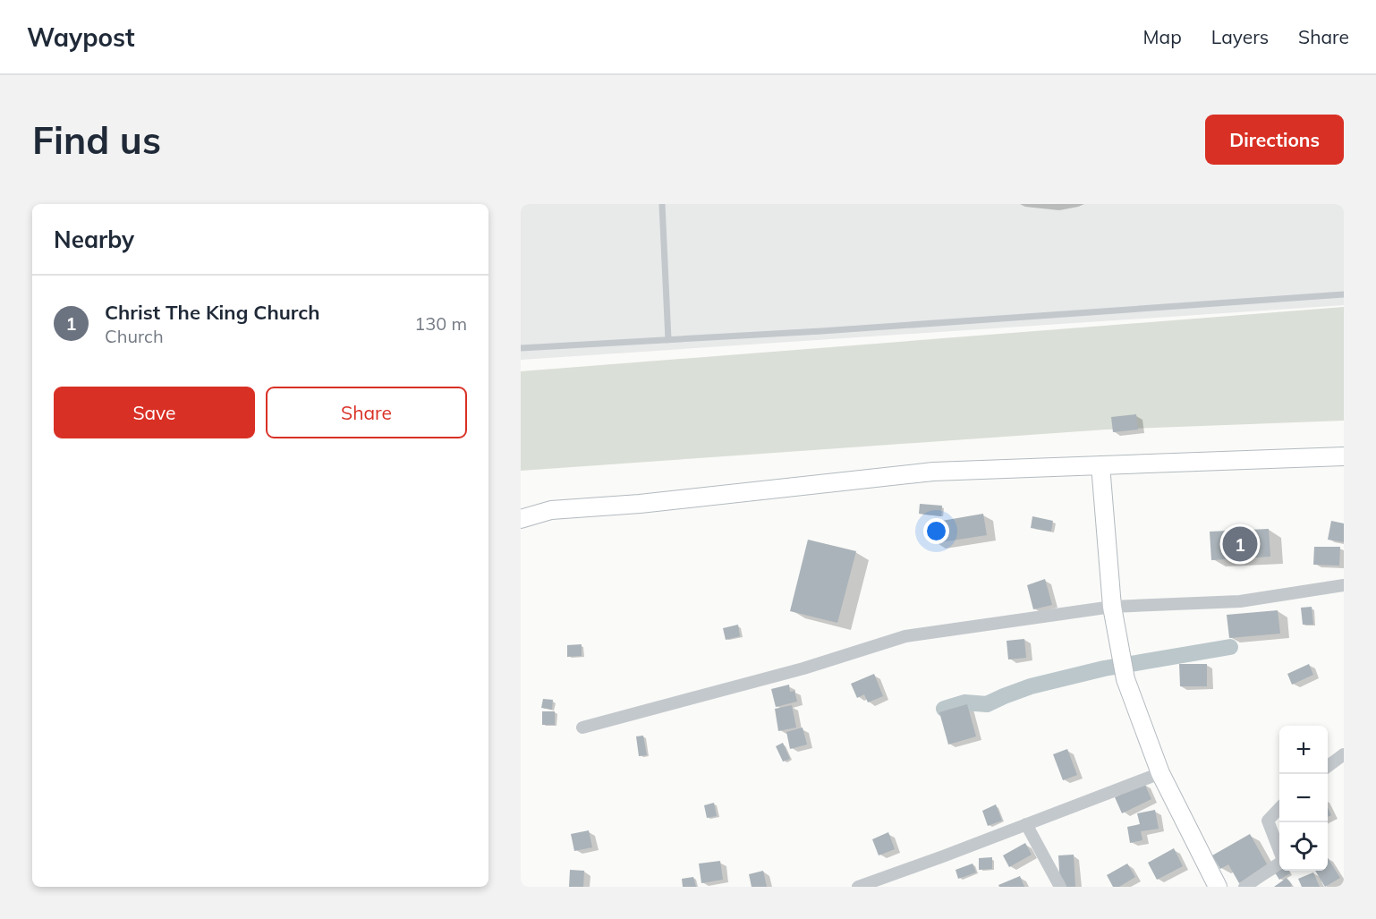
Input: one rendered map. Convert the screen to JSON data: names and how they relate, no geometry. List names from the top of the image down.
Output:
{
  "page": {
    "header": "Waypost",
    "nav": ["Map", "Layers", "Share"],
    "buttons": [
      "Directions",
      ["Save", "Share"]
    ],
    "title": "Find us",
    "heading": "Nearby",
    "list": [
      {
        "mark": "1",
        "name": "Christ The King Church",
        "note": "Church",
        "value": "130 m"
      }
    ],
    "pins": "1",
    "map_buttons": ["+", "−"]
  }
}
